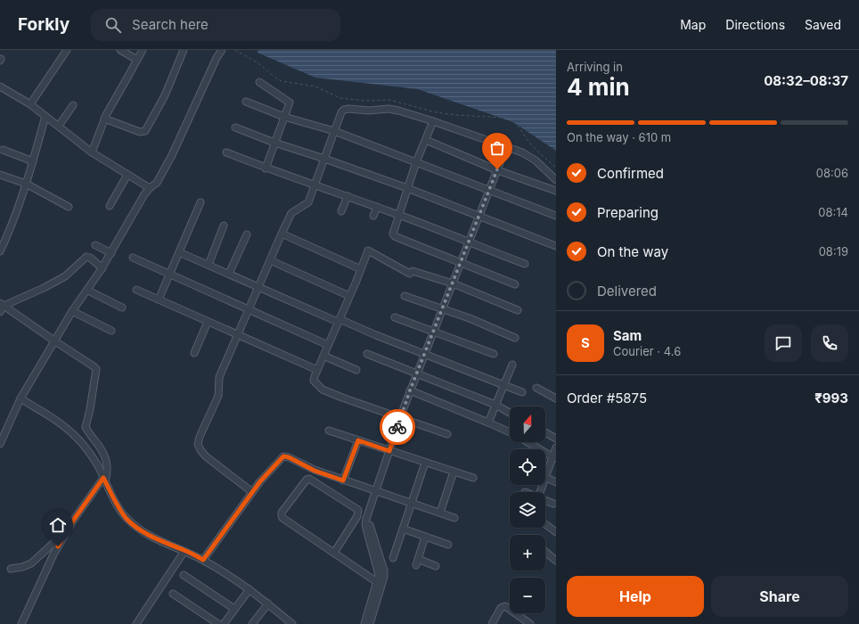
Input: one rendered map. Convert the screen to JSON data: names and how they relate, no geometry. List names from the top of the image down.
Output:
{
  "north": "top",
  "page": {
    "header": "Forkly",
    "search": "Search here",
    "nav": ["Map", "Directions", "Saved"],
    "heading": ["4 min", "Arriving in", "08:32–08:37"],
    "panel": [
      "Sam",
      "Courier · 4.6",
      "Order #5875",
      "₹993"
    ],
    "bar": "On the way · 610 m",
    "list": [
      ["Confirmed", "08:06"],
      ["Preparing", "08:14"],
      ["On the way", "08:19"],
      "Delivered"
    ],
    "round": "S",
    "map_buttons": ["+", "−"],
    "buttons": ["Help", "Share"]
  }
}
